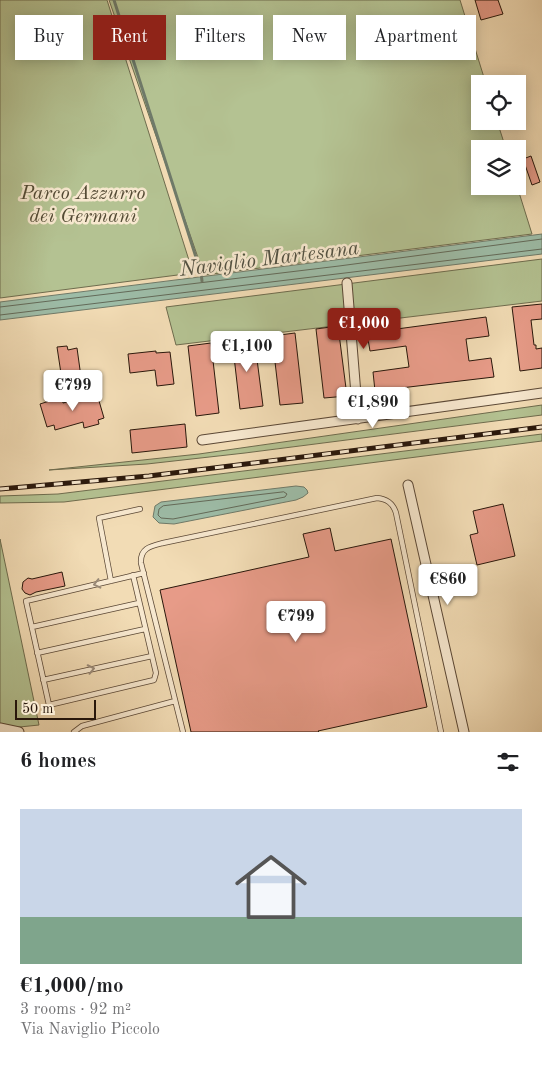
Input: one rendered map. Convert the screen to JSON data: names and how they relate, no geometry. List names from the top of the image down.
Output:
{
  "water": ["Naviglio Martesana"],
  "parks": ["Parco Azzurro dei Germani"],
  "scale_bar": "50 m",
  "page": {
    "chip": [
      "Buy",
      "Rent",
      "Filters",
      "New",
      "Apartment"
    ],
    "price": [
      "€1,000",
      "€1,100",
      "€799",
      "€1,890",
      "€860",
      "€799"
    ],
    "scale": "50 m",
    "heading": "6 homes",
    "list": [
      {
        "name": "€1,000/mo",
        "note": "3 rooms · 92 m² · Via Naviglio Piccolo"
      }
    ]
  }
}
